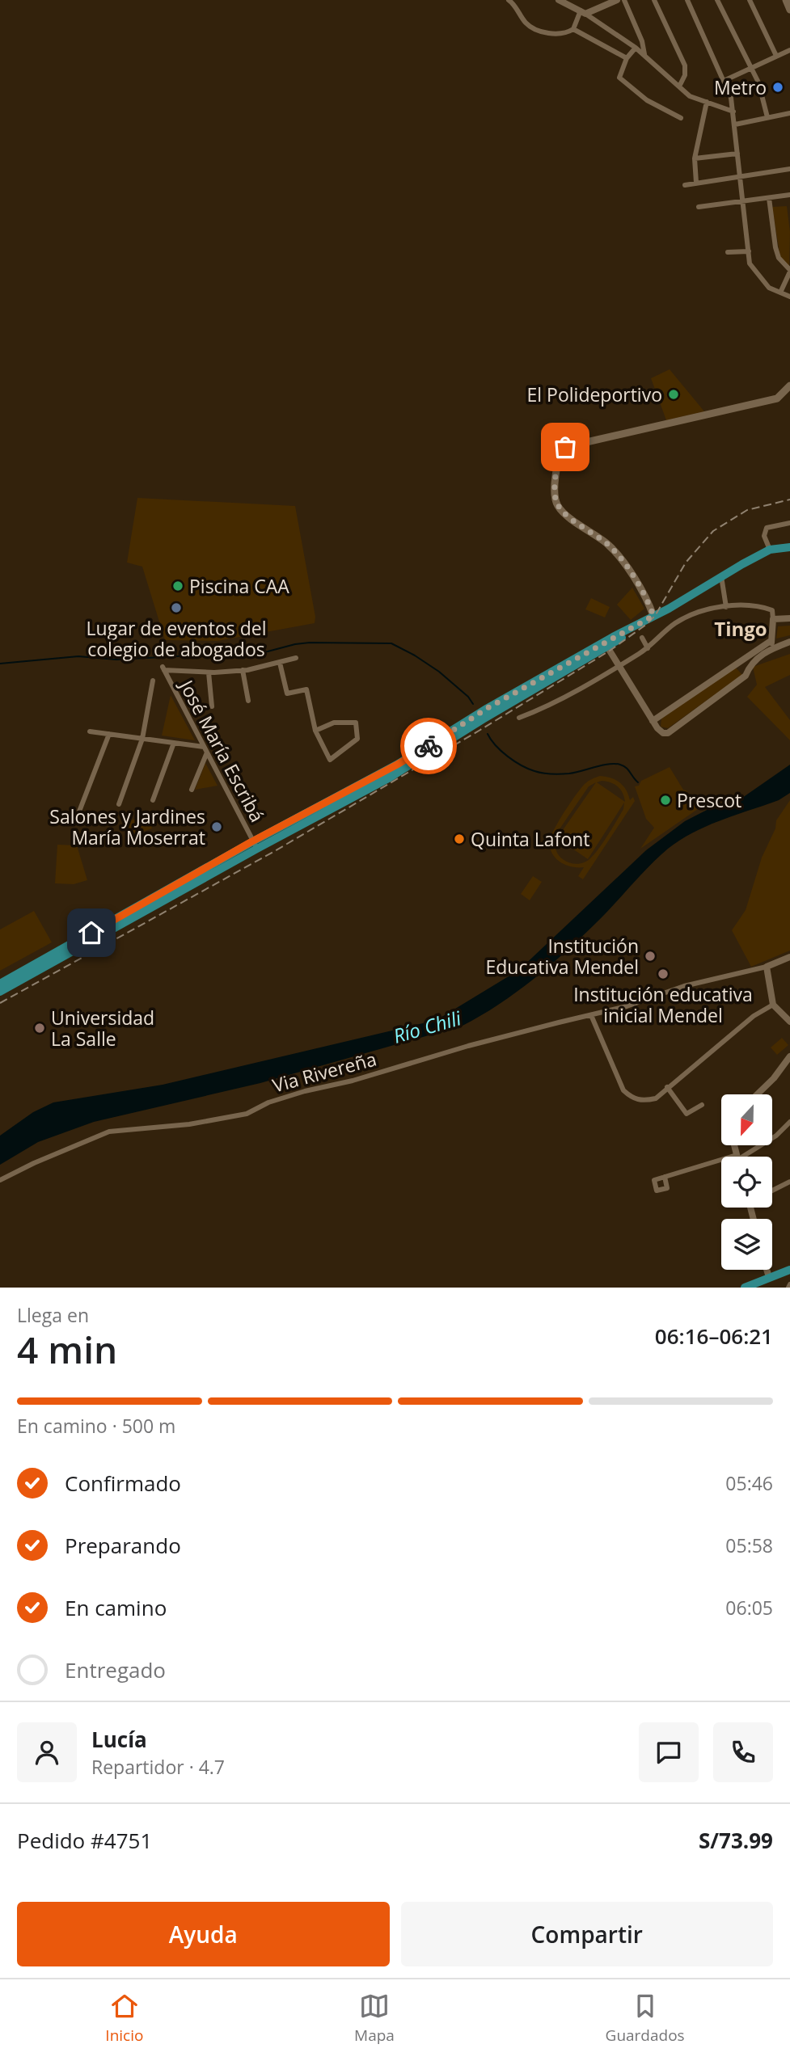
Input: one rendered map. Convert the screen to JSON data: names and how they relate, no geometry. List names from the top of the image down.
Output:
{
  "streets": {
    "street": ["José María Escribá", "Via Rivereña"]
  },
  "districts": ["Tingo"],
  "water": ["Río Chili"],
  "places": [
    "Metro",
    "El Polideportivo",
    "Piscina CAA",
    "Lugar de eventos del colegio de abogados",
    "Prescot",
    "Salones y Jardines María Moserrat",
    "Quinta Lafont",
    "Institución Educativa Mendel",
    "Institución educativa inicial Mendel",
    "Universidad La Salle"
  ],
  "north": "bottom",
  "page": {
    "heading": ["4 min", "Llega en", "06:16–06:21"],
    "panel": [
      "Lucía",
      "Repartidor · 4.7",
      "Pedido #4751",
      "S/73.99"
    ],
    "bar": "En camino · 500 m",
    "list": [
      ["Confirmado", "05:46"],
      ["Preparando", "05:58"],
      ["En camino", "06:05"],
      "Entregado"
    ],
    "buttons": ["Ayuda", "Compartir"],
    "tabs": ["Inicio", "Mapa", "Guardados"]
  }
}
